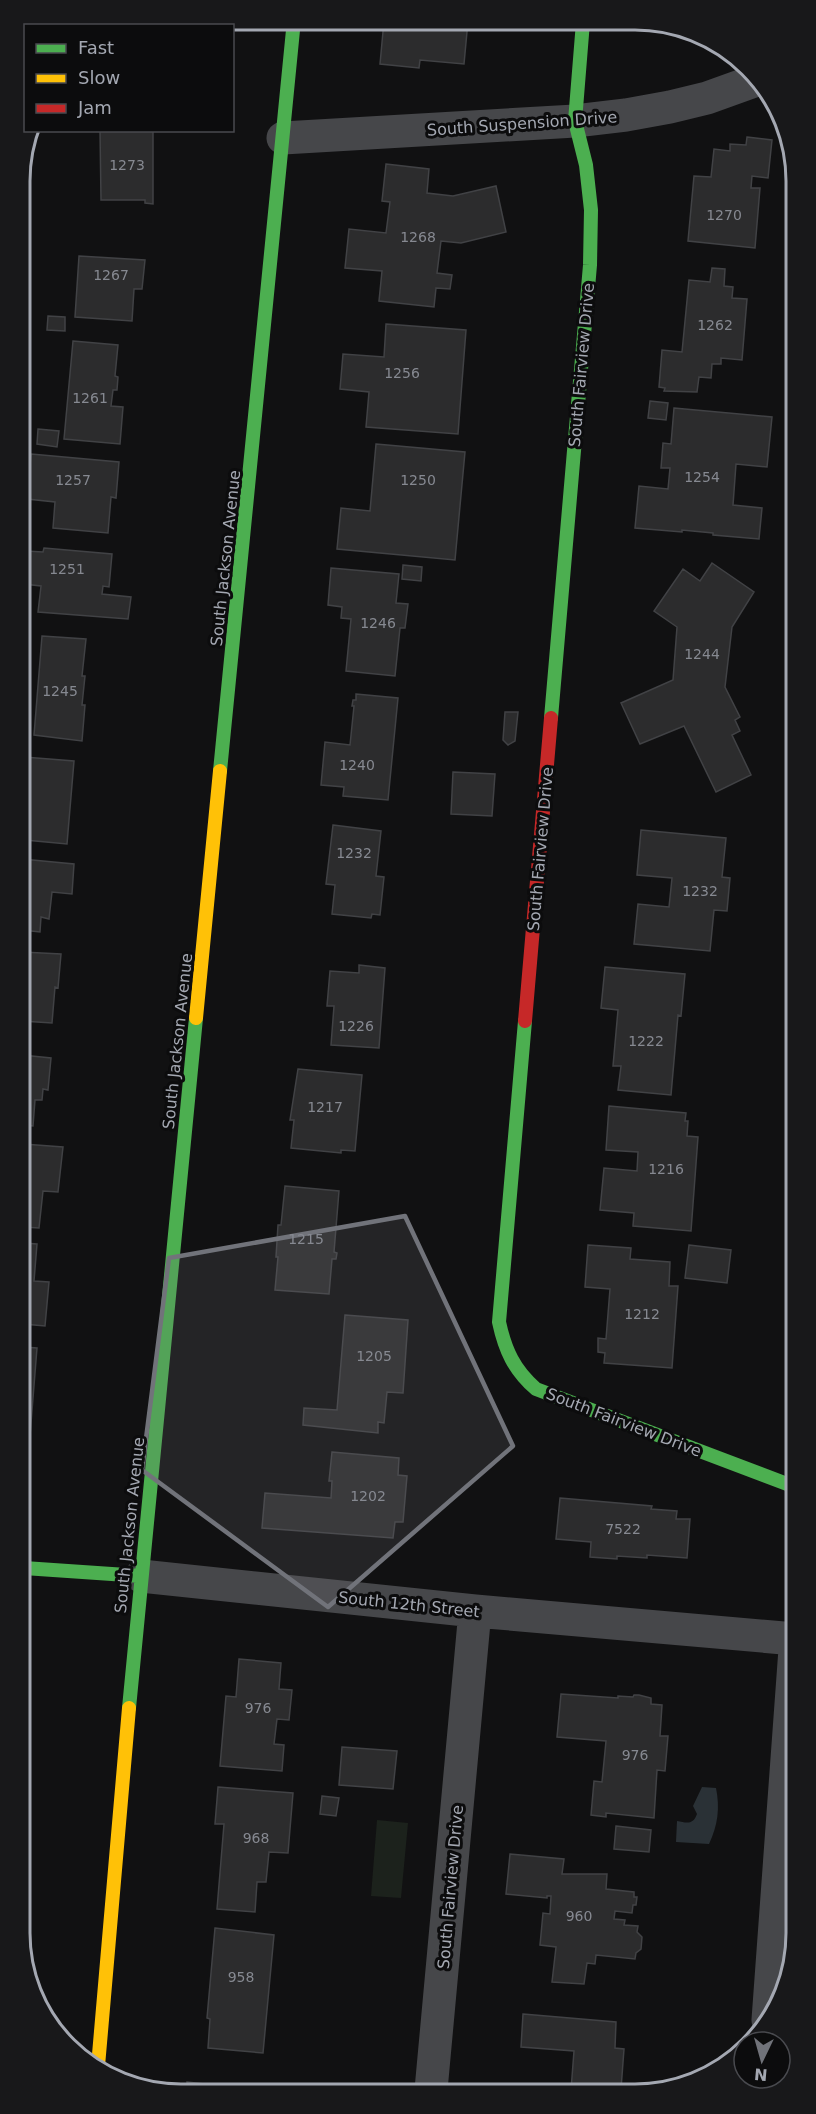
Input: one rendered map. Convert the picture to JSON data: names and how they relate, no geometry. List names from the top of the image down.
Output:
{
  "streets": {
    "main road": ["South Fairview Drive", "South Jackson Avenue", "South 12th Street"],
    "street": ["South Suspension Drive"]
  },
  "crossings": [
    ["South Suspension Drive", "South Fairview Drive"],
    ["South Suspension Drive", "South Jackson Avenue"],
    ["South Fairview Drive", "South 12th Street"],
    ["South Jackson Avenue", "South 12th Street"]
  ],
  "house_numbers": [
    "1273",
    "1270",
    "1268",
    "1267",
    "1262",
    "1256",
    "1261",
    "1254",
    "1257",
    "1250",
    "1251",
    "1246",
    "1244",
    "1245",
    "1240",
    "1232",
    "1232",
    "1226",
    "1222",
    "1217",
    "1216",
    "1215",
    "1212",
    "1205",
    "1202",
    "7522",
    "976",
    "976",
    "968",
    "960",
    "958"
  ],
  "legend": ["Fast", "Slow", "Jam"],
  "north": "bottom"
}
